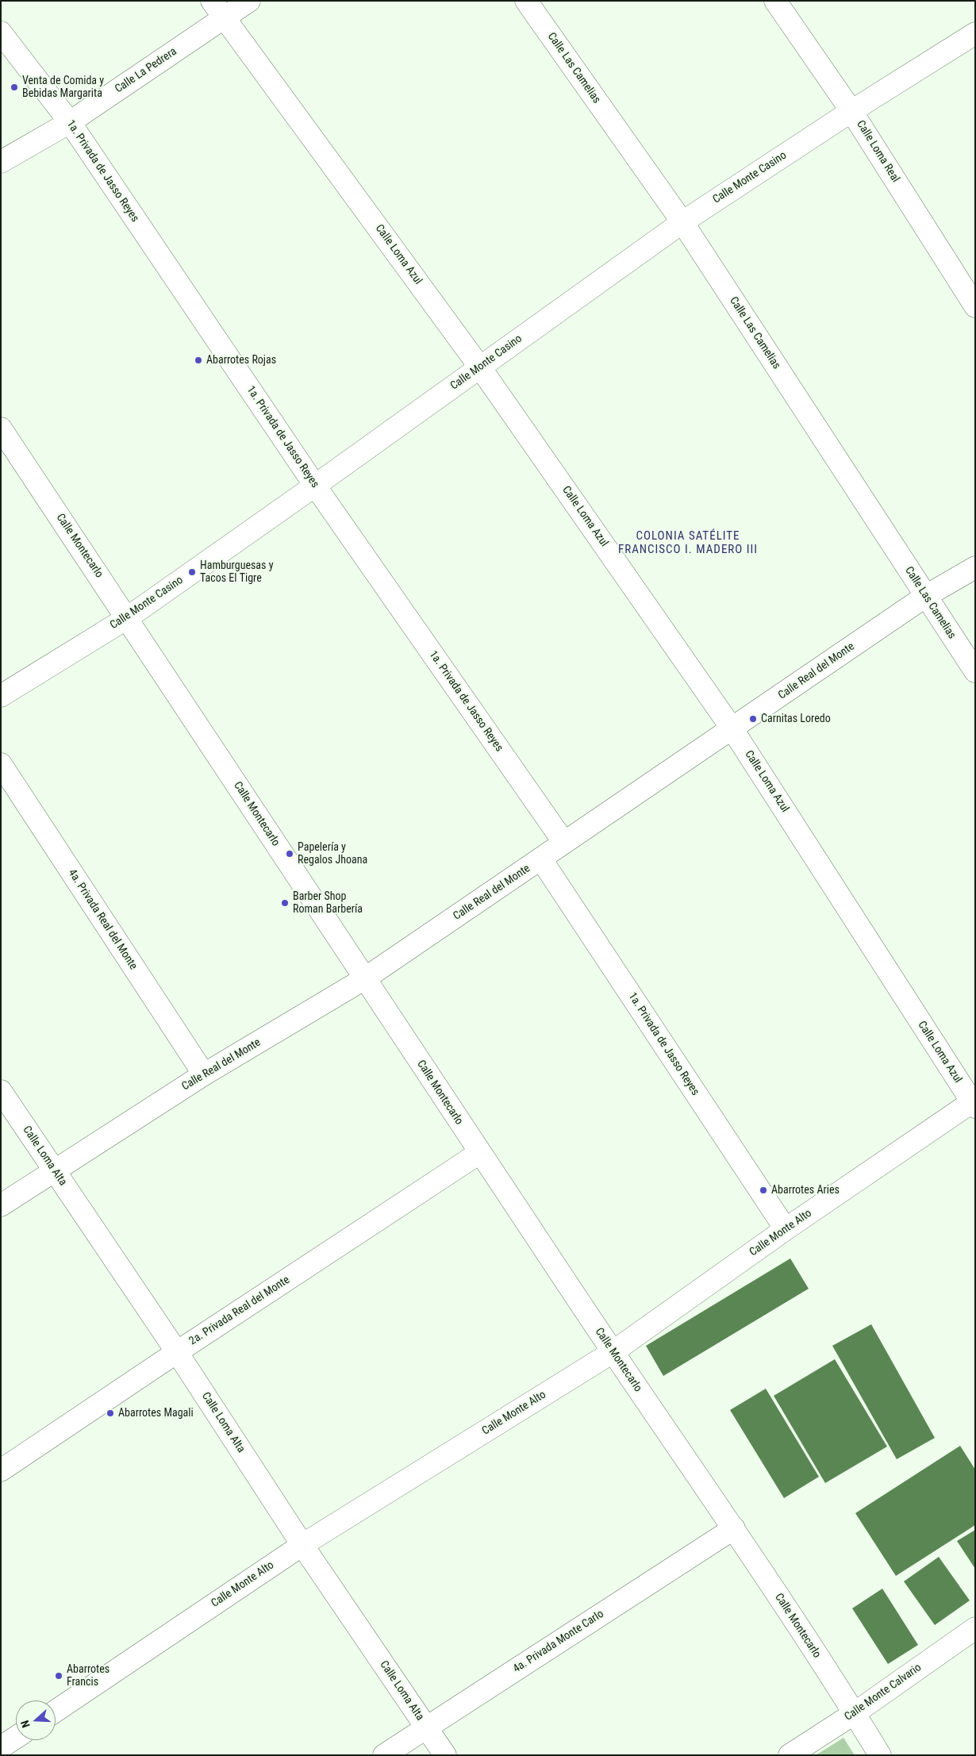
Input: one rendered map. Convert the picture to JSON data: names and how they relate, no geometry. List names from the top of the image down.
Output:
{
  "streets": {
    "street": [
      "Calle Las Camelias",
      "Calle La Pedrera",
      "Calle Loma Real",
      "1a. Privada de Jasso Reyes",
      "Calle Monte Casino",
      "Calle Loma Azul",
      "Calle Montecarlo",
      "Calle Real del Monte",
      "4a. Privada Real del Monte",
      "Calle Loma Alta",
      "Calle Monte Alto",
      "2a. Privada Real del Monte",
      "4a. Privada Monte Carlo",
      "Calle Monte Calvario"
    ]
  },
  "crossings": [
    ["Calle Las Camelias", "Calle Monte Casino"],
    ["Calle Las Camelias", "Calle Real del Monte"],
    ["Calle La Pedrera", "1a. Privada de Jasso Reyes"],
    ["Calle La Pedrera", "Calle Loma Azul"],
    ["Calle Loma Real", "Calle Monte Casino"],
    ["1a. Privada de Jasso Reyes", "Calle Monte Casino"],
    ["1a. Privada de Jasso Reyes", "Calle Real del Monte"],
    ["1a. Privada de Jasso Reyes", "Calle Monte Alto"],
    ["Calle Monte Casino", "Calle Loma Azul"],
    ["Calle Monte Casino", "Calle Montecarlo"],
    ["Calle Loma Azul", "Calle Real del Monte"],
    ["Calle Loma Azul", "Calle Monte Alto"],
    ["Calle Montecarlo", "Calle Real del Monte"],
    ["Calle Montecarlo", "Calle Monte Alto"],
    ["Calle Montecarlo", "2a. Privada Real del Monte"],
    ["Calle Montecarlo", "4a. Privada Monte Carlo"],
    ["Calle Montecarlo", "Calle Monte Calvario"],
    ["Calle Real del Monte", "4a. Privada Real del Monte"],
    ["Calle Real del Monte", "Calle Loma Alta"],
    ["Calle Loma Alta", "Calle Monte Alto"],
    ["Calle Loma Alta", "2a. Privada Real del Monte"],
    ["Calle Loma Alta", "4a. Privada Monte Carlo"]
  ],
  "districts": ["COLONIA SATÉLITE FRANCISCO I. MADERO III"],
  "places": [
    "Venta de Comida y Bebidas Margarita",
    "Abarrotes Rojas",
    "Hamburguesas y Tacos El Tigre",
    "Carnitas Loredo",
    "Papelería y Regalos Jhoana",
    "Barber Shop Roman Barbería",
    "Abarrotes Aries",
    "Abarrotes Magali",
    "Abarrotes Francis"
  ],
  "north": "left"
}
